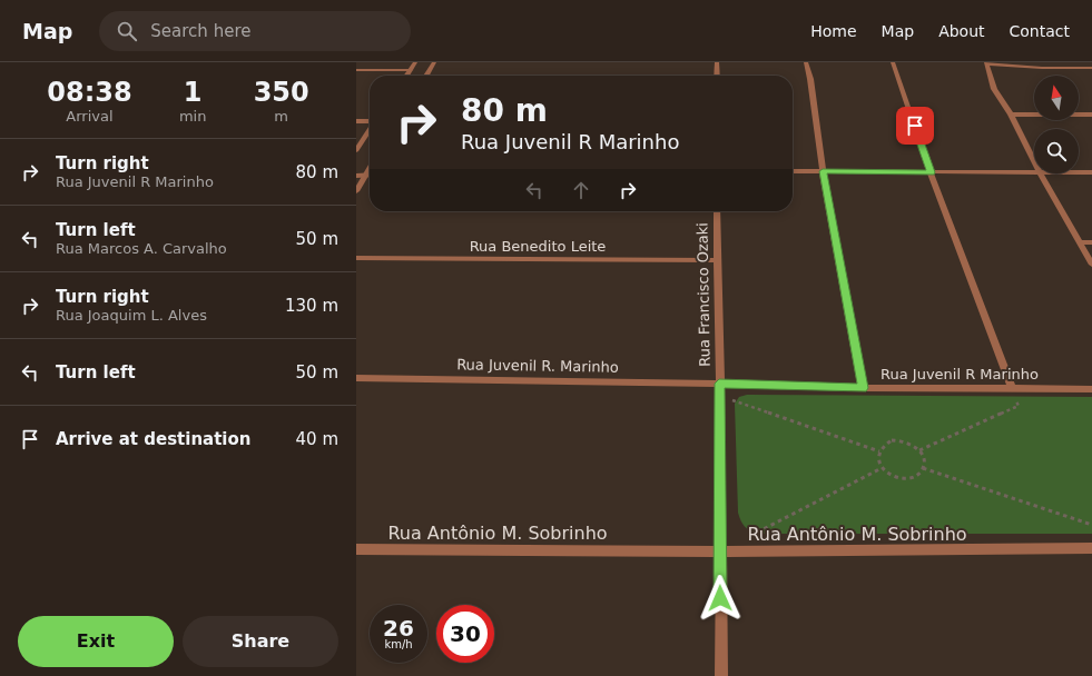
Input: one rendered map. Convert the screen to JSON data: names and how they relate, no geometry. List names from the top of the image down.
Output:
{
  "streets": {
    "street": [
      "Rua Benedito Leite",
      "Rua Francisco Ozaki",
      "Rua Juvenil R. Marinho",
      "Rua Juvenil R Marinho",
      "Rua Antônio M. Sobrinho"
    ]
  },
  "crossings": [
    ["Rua Benedito Leite", "Rua Francisco Ozaki"],
    ["Rua Francisco Ozaki", "Rua Juvenil R. Marinho"],
    ["Rua Francisco Ozaki", "Rua Juvenil R Marinho"],
    ["Rua Francisco Ozaki", "Rua Antônio M. Sobrinho"],
    ["Rua Juvenil R. Marinho", "Rua Juvenil R Marinho"]
  ],
  "north": "top",
  "page": {
    "header": "Map",
    "search": "Search here",
    "nav": [
      "Home",
      "Map",
      "About",
      "Contact"
    ],
    "eta": [
      "08:38",
      "Arrival",
      "1",
      "min",
      "350",
      "m"
    ],
    "turn": ["80 m", "Rua Juvenil R Marinho"],
    "list": [
      {
        "name": "Turn right",
        "note": "Rua Juvenil R Marinho",
        "value": "80 m"
      },
      {
        "name": "Turn left",
        "note": "Rua Marcos A. Carvalho",
        "value": "50 m"
      },
      {
        "name": "Turn right",
        "note": "Rua Joaquim L. Alves",
        "value": "130 m"
      },
      {
        "name": "Turn left",
        "value": "50 m"
      },
      {
        "name": "Arrive at destination",
        "value": "40 m"
      }
    ],
    "speed": "26 km/h",
    "limit": "30",
    "buttons": ["Exit", "Share"]
  }
}
